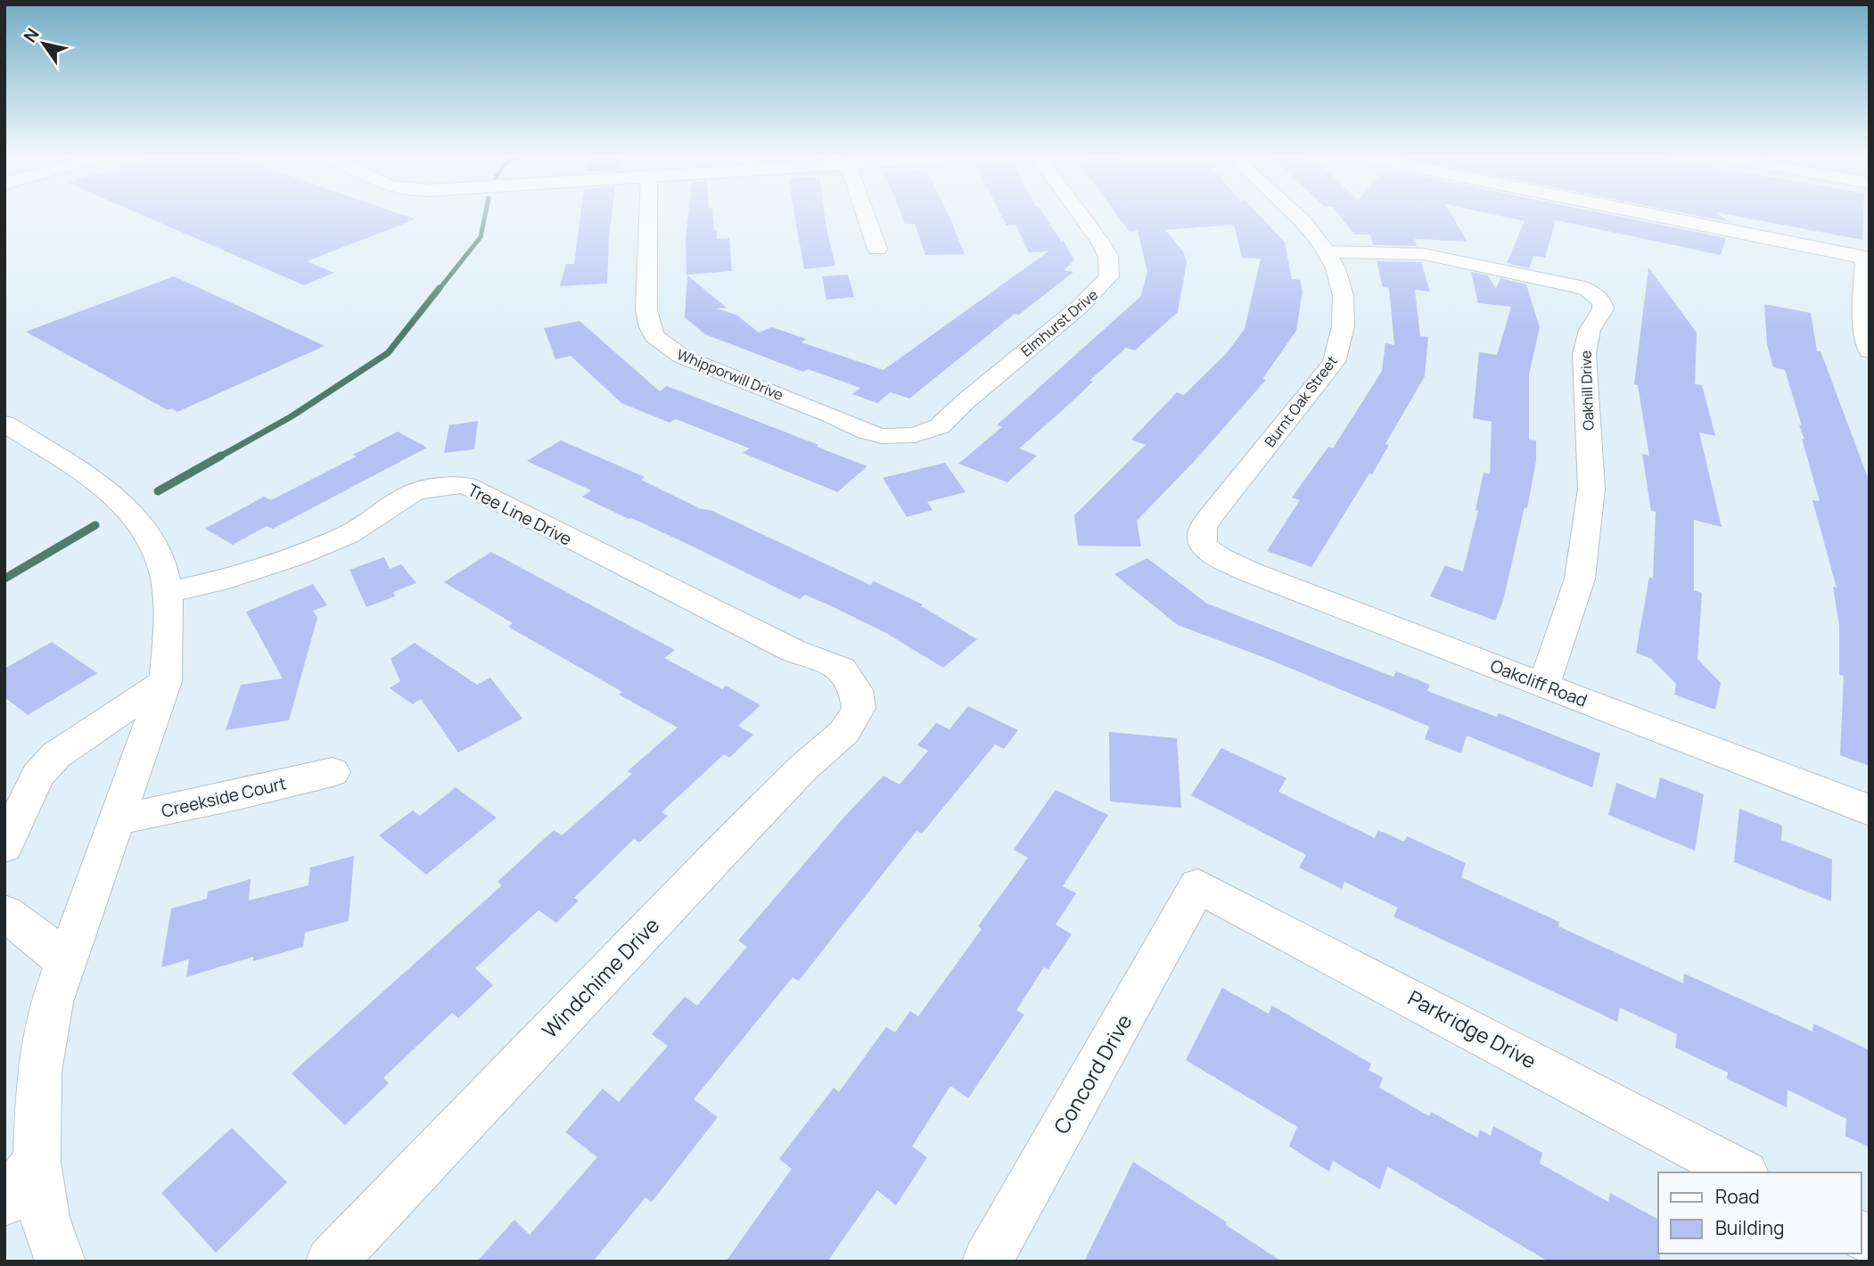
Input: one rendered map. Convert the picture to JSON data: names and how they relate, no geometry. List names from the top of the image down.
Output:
{
  "streets": {
    "street": [
      "Elmhurst Drive",
      "Whipporwill Drive",
      "Oakhill Drive",
      "Burnt Oak Street",
      "Tree Line Drive",
      "Oakcliff Road",
      "Creekside Court",
      "Windchime Drive",
      "Parkridge Drive",
      "Concord Drive"
    ]
  },
  "crossings": [
    ["Elmhurst Drive", "Whipporwill Drive"],
    ["Oakhill Drive", "Burnt Oak Street"],
    ["Oakhill Drive", "Oakcliff Road"],
    ["Burnt Oak Street", "Oakcliff Road"],
    ["Tree Line Drive", "Windchime Drive"],
    ["Parkridge Drive", "Concord Drive"]
  ],
  "legend": ["Road", "Building"],
  "north": "top left"
}
